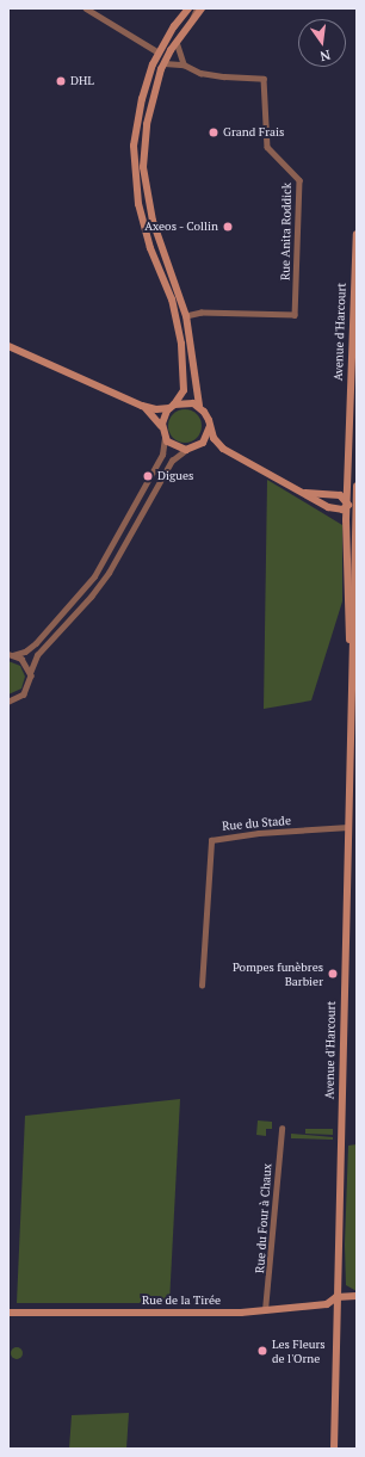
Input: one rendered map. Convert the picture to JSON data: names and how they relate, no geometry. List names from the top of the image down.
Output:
{
  "streets": {
    "main road": ["Avenue d'Harcourt", "Rue de la Tirée"],
    "street": ["Rue Anita Roddick", "Rue du Stade", "Rue du Four à Chaux"]
  },
  "crossings": [
    ["Avenue d'Harcourt", "Rue du Stade"],
    ["Avenue d'Harcourt", "Rue de la Tirée"],
    ["Rue du Four à Chaux", "Rue de la Tirée"]
  ],
  "places": [
    "DHL",
    "Grand Frais",
    "Axeos - Collin",
    "Digues",
    "Pompes funèbres Barbier",
    "Les Fleurs de l'Orne"
  ],
  "north": "bottom"
}
